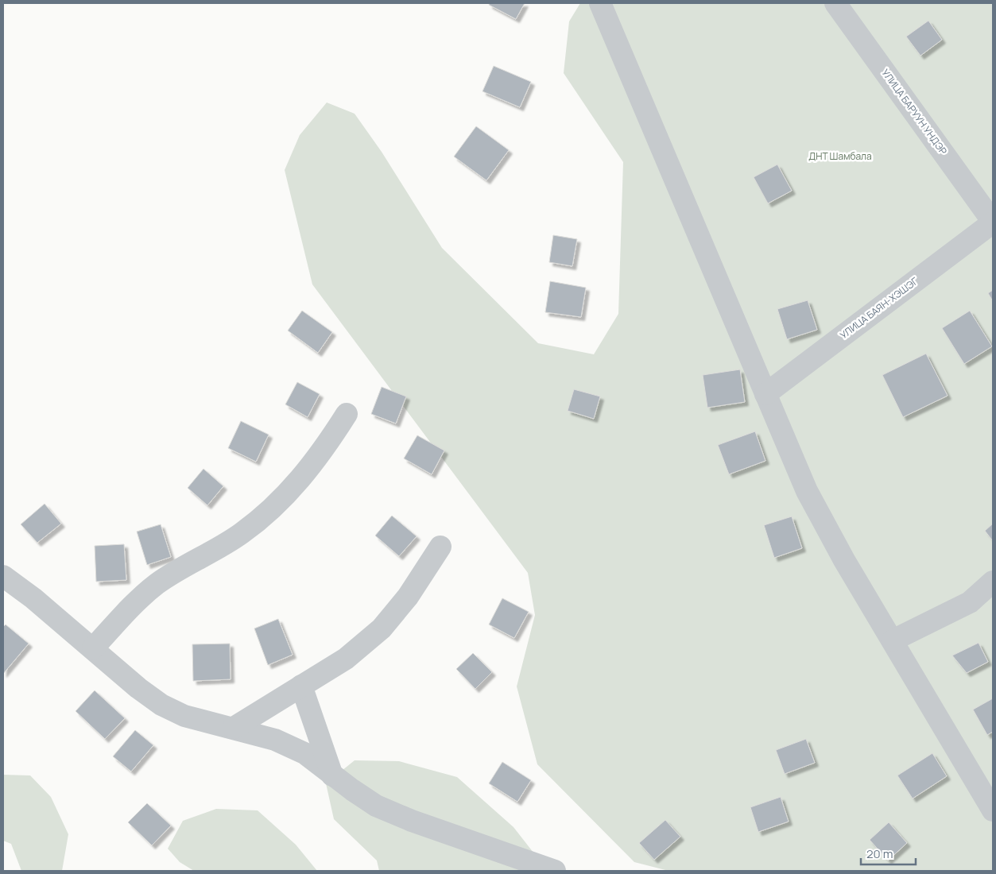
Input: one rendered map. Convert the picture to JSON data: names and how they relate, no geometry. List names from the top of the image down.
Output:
{
  "streets": {
    "street": ["УЛИЦА БАРУУН УНДЭР", "УЛИЦА БАЯН-ХЭШЭГ"]
  },
  "crossings": [
    ["УЛИЦА БАРУУН УНДЭР", "УЛИЦА БАЯН-ХЭШЭГ"]
  ],
  "parks": ["ДНТ Шамбала"],
  "scale_bar": "20 m"
}
